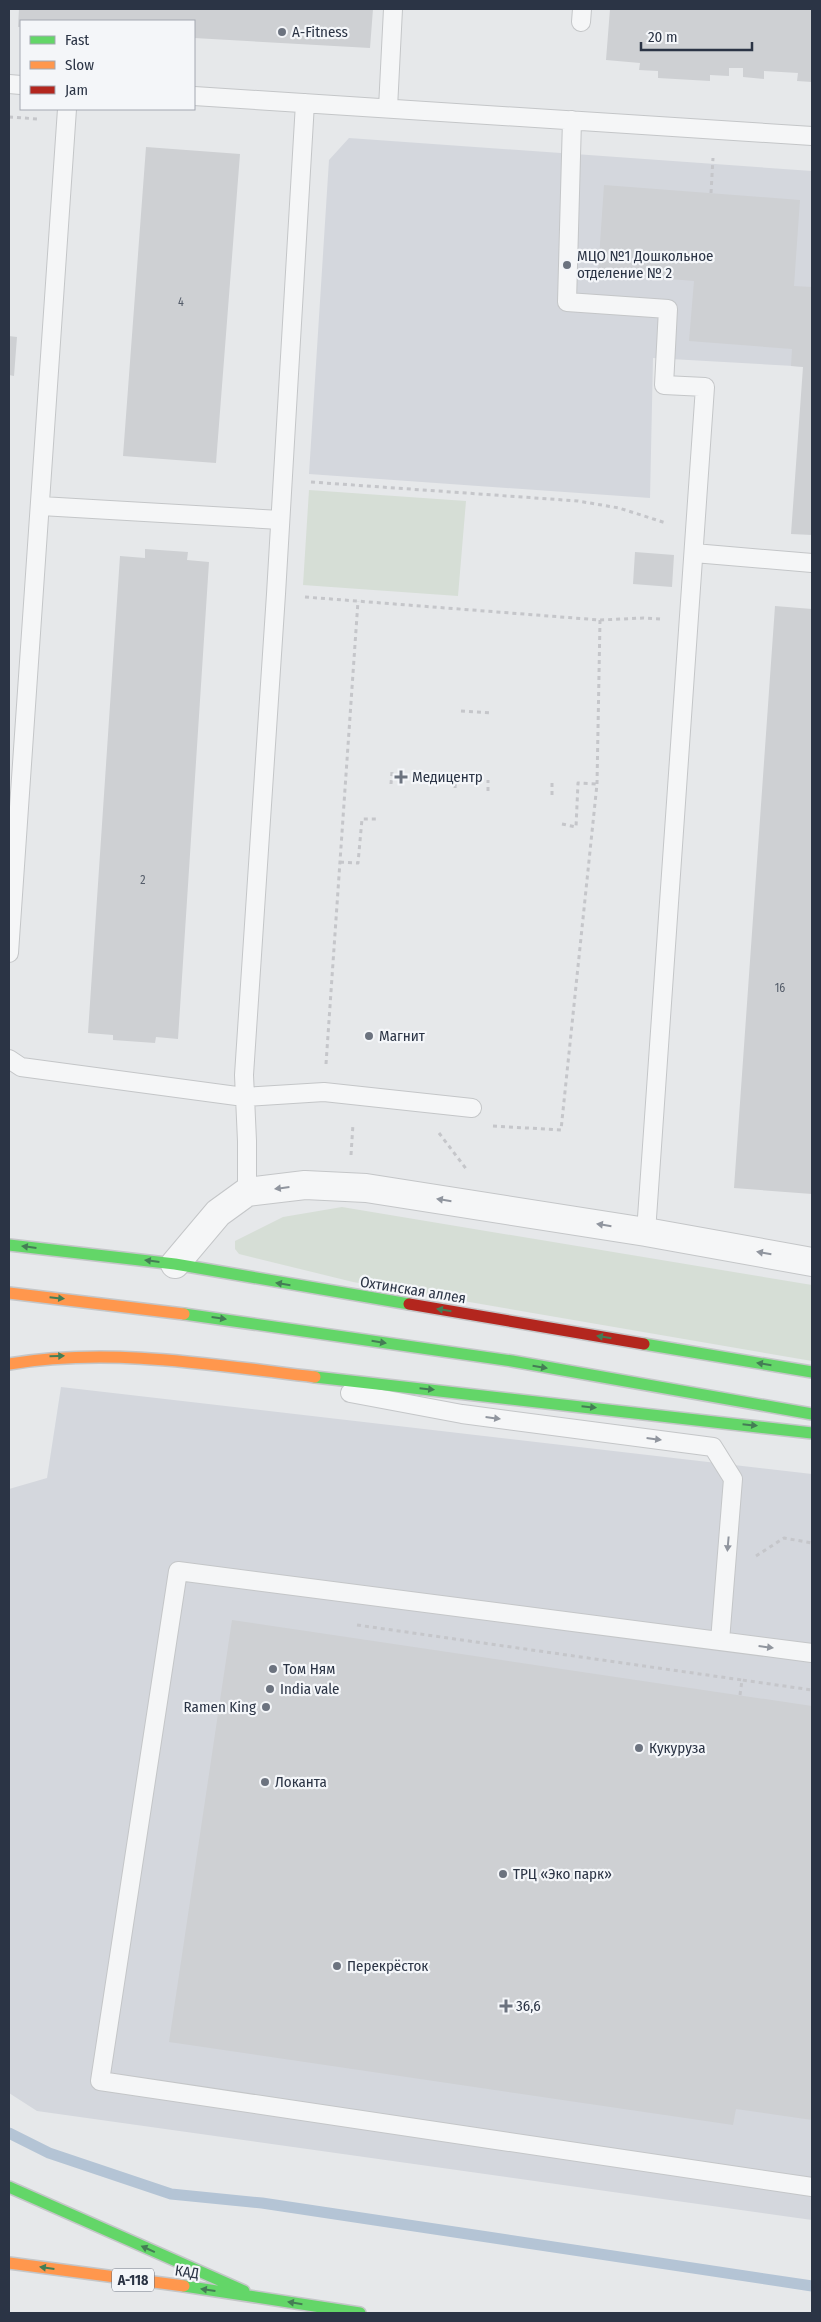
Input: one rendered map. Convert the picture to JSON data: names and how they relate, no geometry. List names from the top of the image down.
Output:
{
  "streets": {
    "main road": ["Охтинская аллея", "КАД", "А-118"]
  },
  "places": {
    "other": [
      "A-Fitness",
      "МЦО №1 Дошкольное отделение № 2",
      "Магнит",
      "Том Ням",
      "India vale",
      "Ramen King",
      "Кукуруза",
      "Локанта",
      "ТРЦ «Эко парк»",
      "Перекрёсток"
    ],
    "health": ["Медицентр", "36,6"]
  },
  "house_numbers": ["4", "2", "16"],
  "legend": ["Fast", "Slow", "Jam"],
  "scale_bar": "20 m"
}
